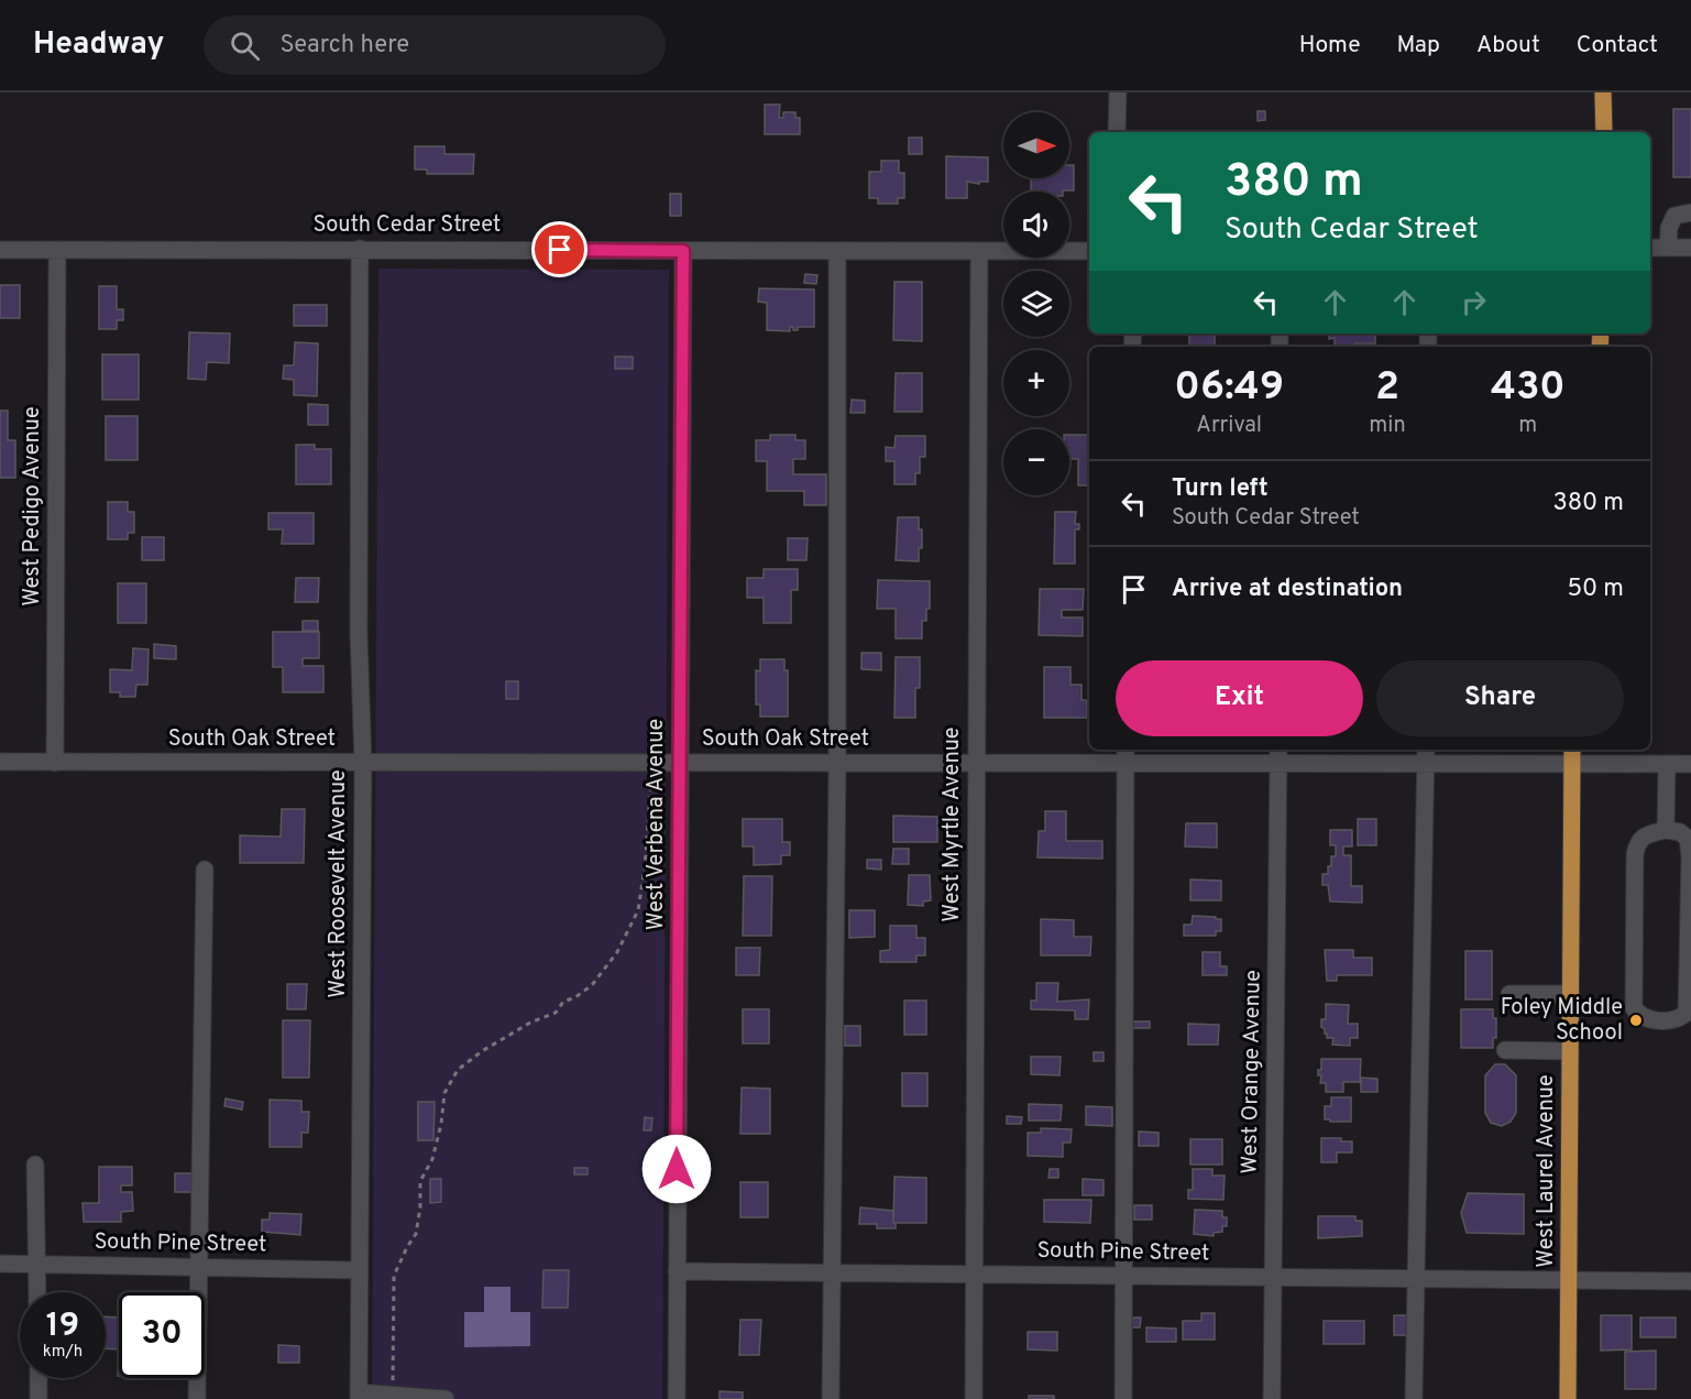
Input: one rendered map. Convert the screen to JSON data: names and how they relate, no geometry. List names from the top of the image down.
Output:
{
  "streets": {
    "main road": ["West Laurel Avenue"],
    "street": [
      "South Cedar Street",
      "West Pedigo Avenue",
      "South Oak Street",
      "West Verbena Avenue",
      "West Myrtle Avenue",
      "West Roosevelt Avenue",
      "West Orange Avenue",
      "South Pine Street"
    ]
  },
  "crossings": [
    ["South Cedar Street", "West Pedigo Avenue"],
    ["South Cedar Street", "West Verbena Avenue"],
    ["South Cedar Street", "West Myrtle Avenue"],
    ["South Cedar Street", "West Roosevelt Avenue"],
    ["West Pedigo Avenue", "South Oak Street"],
    ["South Oak Street", "West Verbena Avenue"],
    ["South Oak Street", "West Myrtle Avenue"],
    ["South Oak Street", "West Roosevelt Avenue"],
    ["South Oak Street", "West Orange Avenue"],
    ["South Oak Street", "West Laurel Avenue"],
    ["West Verbena Avenue", "South Pine Street"],
    ["West Myrtle Avenue", "South Pine Street"],
    ["West Roosevelt Avenue", "South Pine Street"],
    ["West Orange Avenue", "South Pine Street"],
    ["West Laurel Avenue", "South Pine Street"]
  ],
  "places": ["Foley Middle School"],
  "north": "right",
  "page": {
    "header": "Headway",
    "search": "Search here",
    "nav": [
      "Home",
      "Map",
      "About",
      "Contact"
    ],
    "map_buttons": ["+", "−"],
    "turn": ["380 m", "South Cedar Street"],
    "eta": [
      "06:49",
      "Arrival",
      "2",
      "min",
      "430",
      "m"
    ],
    "list": [
      {
        "name": "Turn left",
        "note": "South Cedar Street",
        "value": "380 m"
      },
      {
        "name": "Arrive at destination",
        "value": "50 m"
      }
    ],
    "buttons": ["Exit", "Share"],
    "speed": "19 km/h",
    "limit": "30"
  }
}
